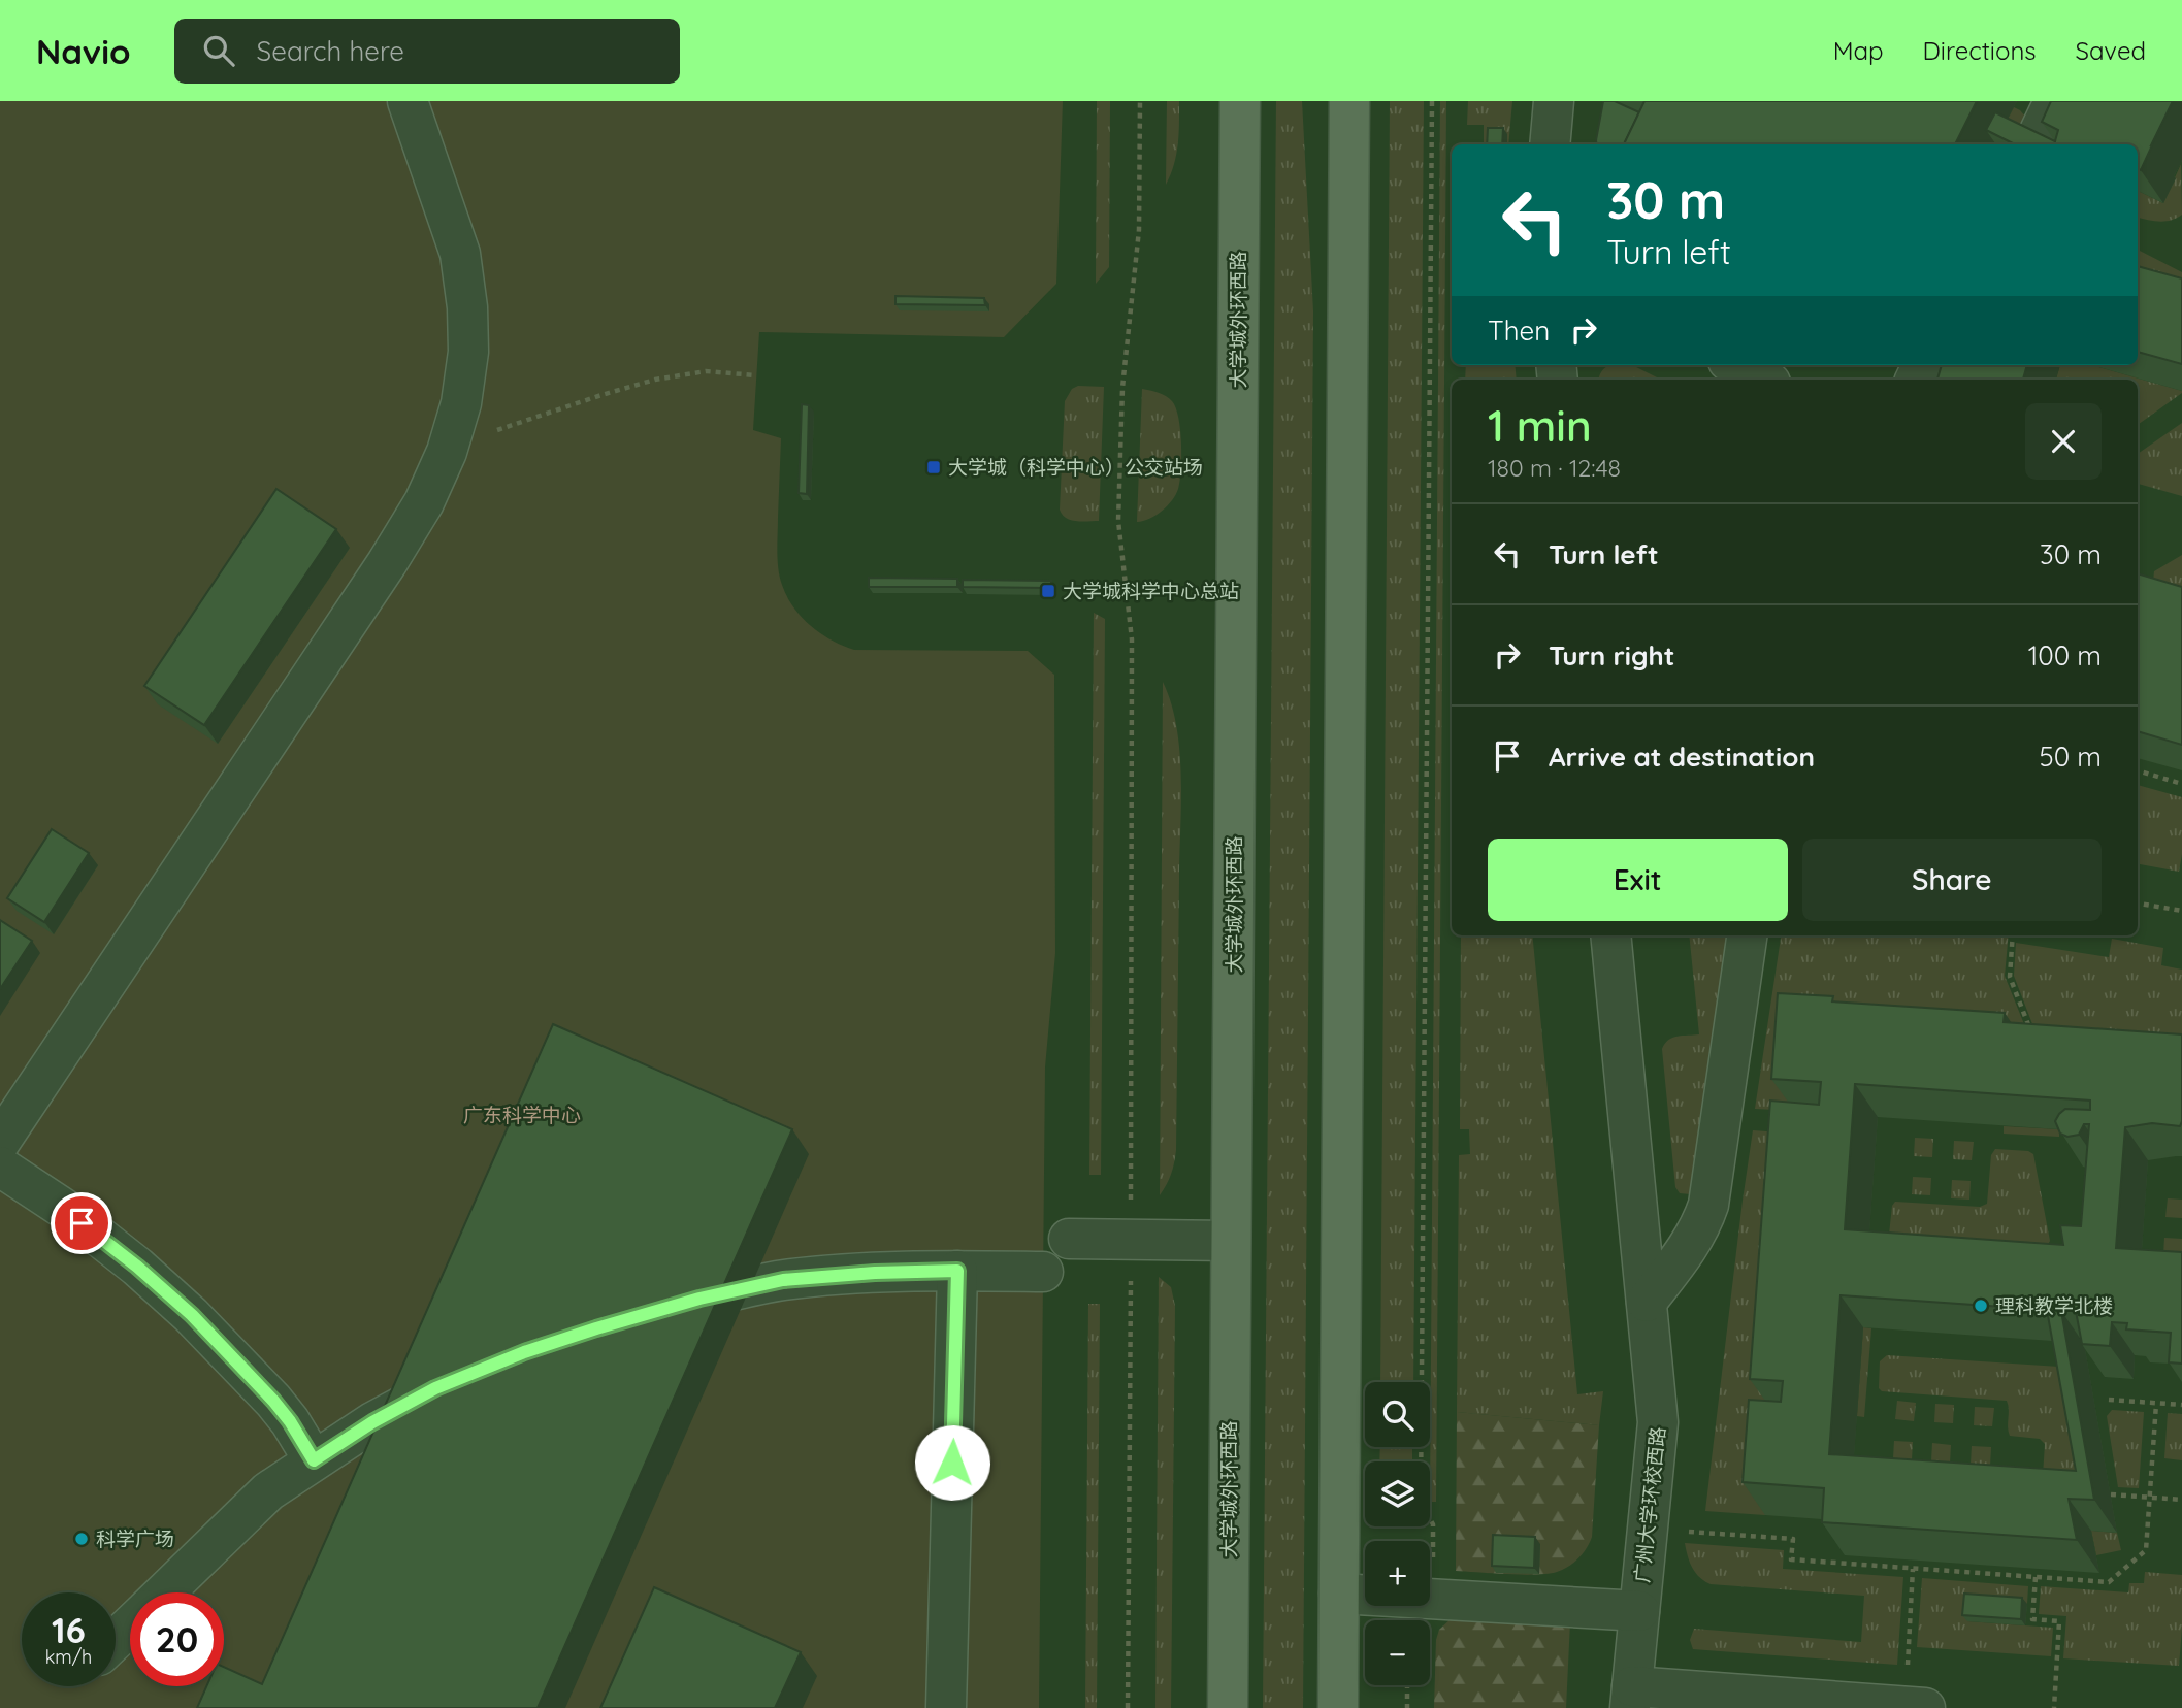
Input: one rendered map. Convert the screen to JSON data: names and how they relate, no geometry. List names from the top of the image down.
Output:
{
  "streets": {
    "main road": ["大学城外环西路"],
    "lane": ["广州大学环校西路"]
  },
  "parks": ["广东科学中心"],
  "places": {
    "transit": ["大学城（科学中心）公交站场", "大学城科学中心总站"],
    "other": ["理科教学北楼", "科学广场"]
  },
  "page": {
    "header": "Navio",
    "search": "Search here",
    "nav": ["Map", "Directions", "Saved"],
    "turn": ["30 m", "Turn left"],
    "then": "Then",
    "heading": ["1 min", "180 m · 12:48"],
    "list": [
      {
        "name": "Turn left",
        "value": "30 m"
      },
      {
        "name": "Turn right",
        "value": "100 m"
      },
      {
        "name": "Arrive at destination",
        "value": "50 m"
      }
    ],
    "buttons": ["Exit", "Share"],
    "map_buttons": ["+", "−"],
    "speed": "16 km/h",
    "limit": "20"
  }
}
